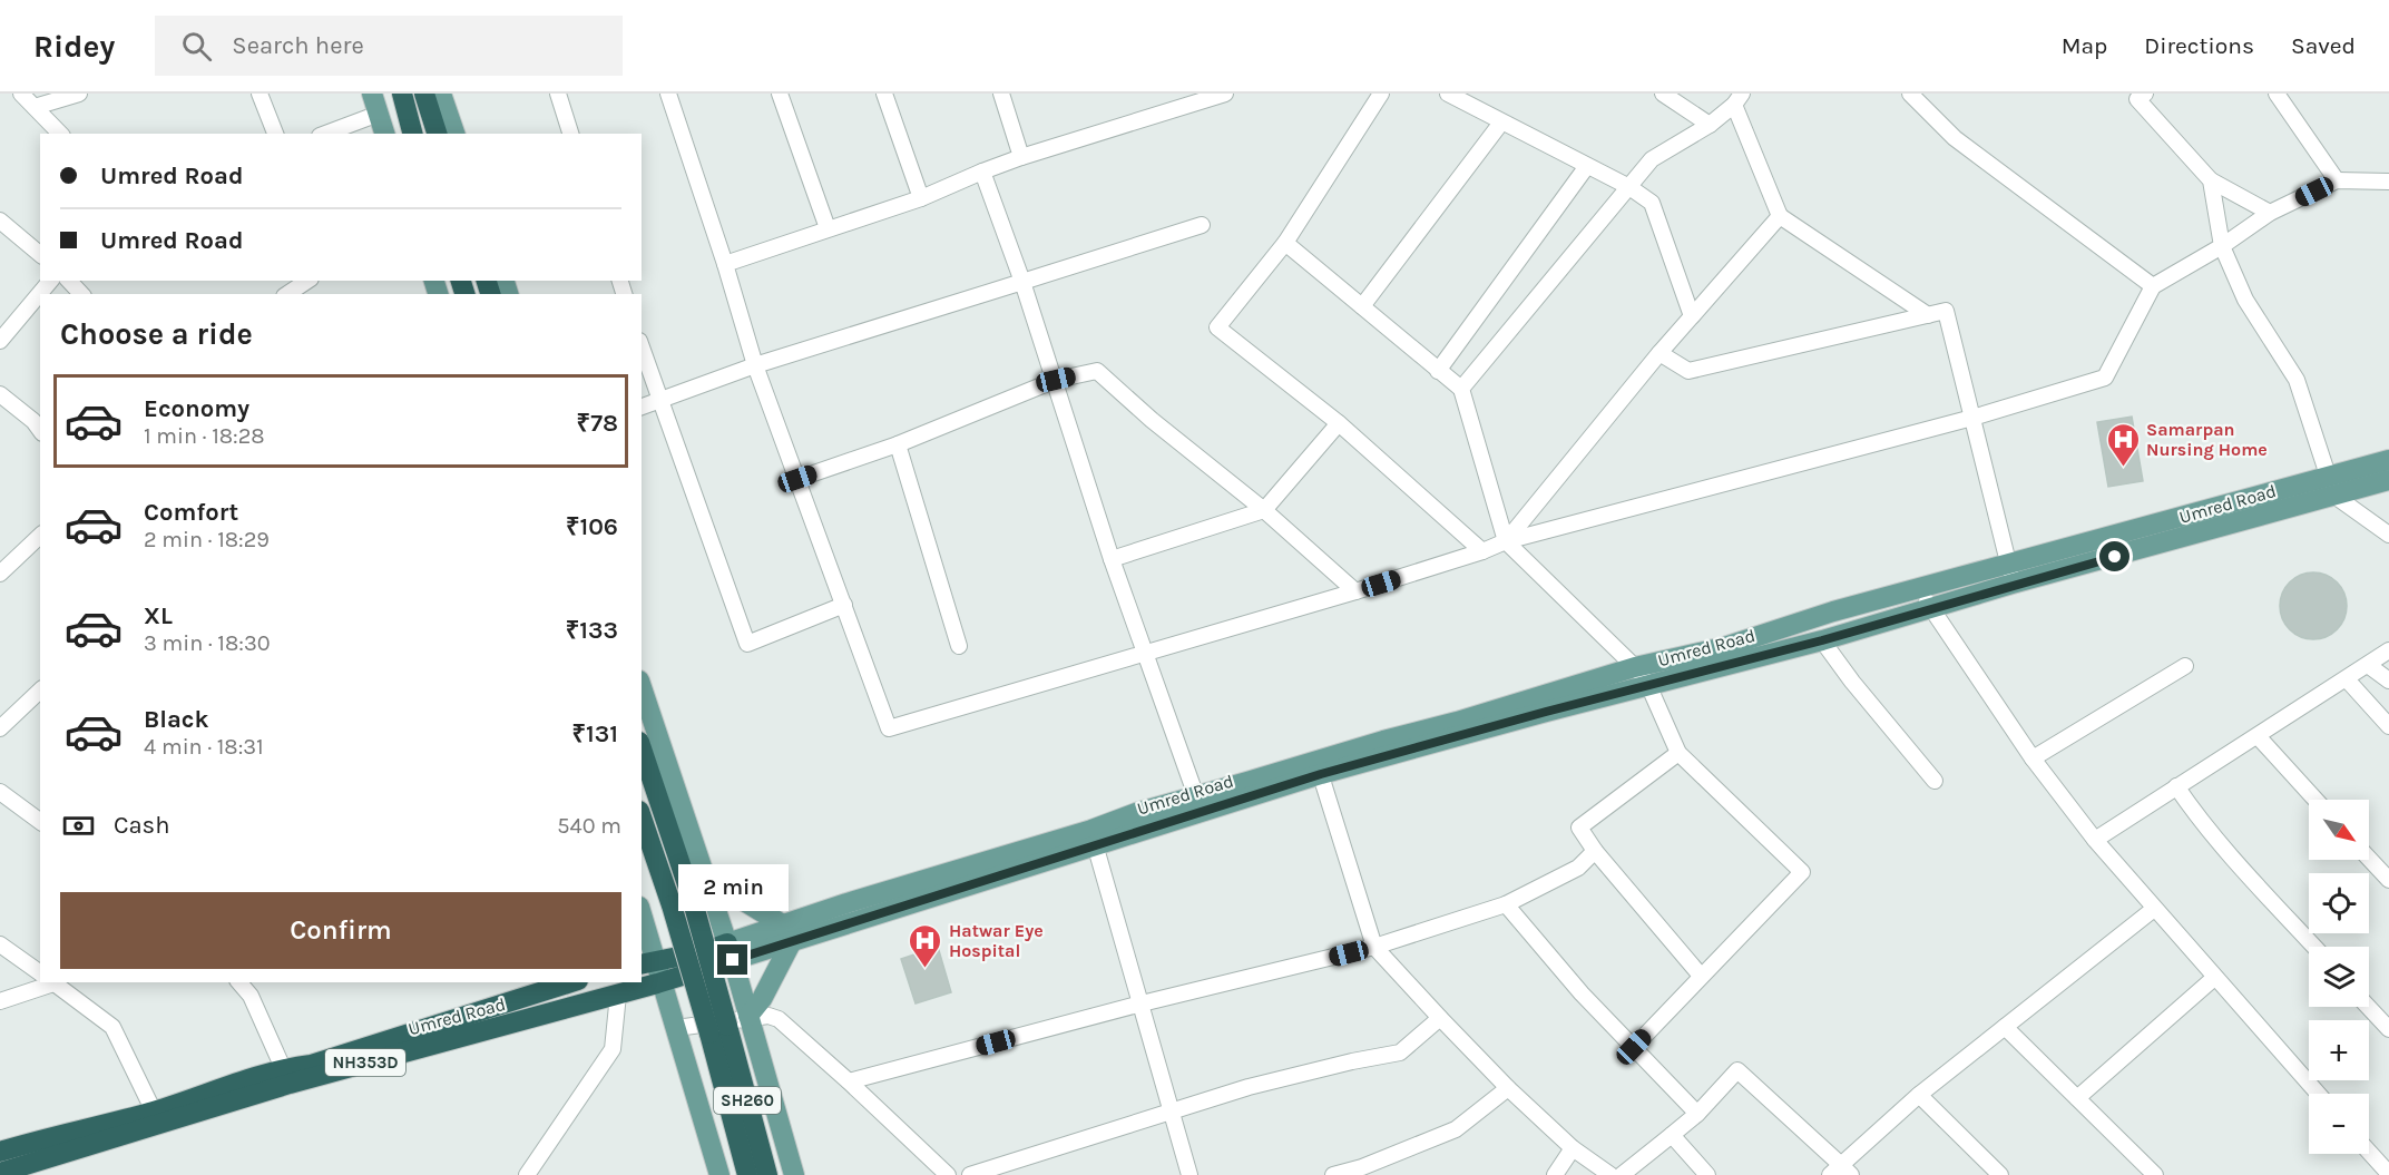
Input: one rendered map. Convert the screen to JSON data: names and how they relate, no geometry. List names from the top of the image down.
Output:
{
  "streets": {
    "highway": ["Umred Road", "NH353D", "SH260"]
  },
  "crossings": [
    ["Umred Road", "NH353D"]
  ],
  "places": {
    "hospital": ["Samarpan Nursing Home", "Hatwar Eye Hospital"]
  },
  "north": "bottom right",
  "page": {
    "header": "Ridey",
    "search": "Search here",
    "nav": ["Map", "Directions", "Saved"],
    "banner": ["Umred Road", "Umred Road"],
    "heading": "Choose a ride",
    "list": [
      {
        "name": "Economy",
        "note": "1 min · 18:28",
        "value": "₹78"
      },
      {
        "name": "Comfort",
        "note": "2 min · 18:29",
        "value": "₹106"
      },
      {
        "name": "XL",
        "note": "3 min · 18:30",
        "value": "₹133"
      },
      {
        "name": "Black",
        "note": "4 min · 18:31",
        "value": "₹131"
      }
    ],
    "pay": ["Cash", "540 m"],
    "map_buttons": ["+", "−"],
    "bubble": "2 min",
    "buttons": "Confirm"
  }
}
